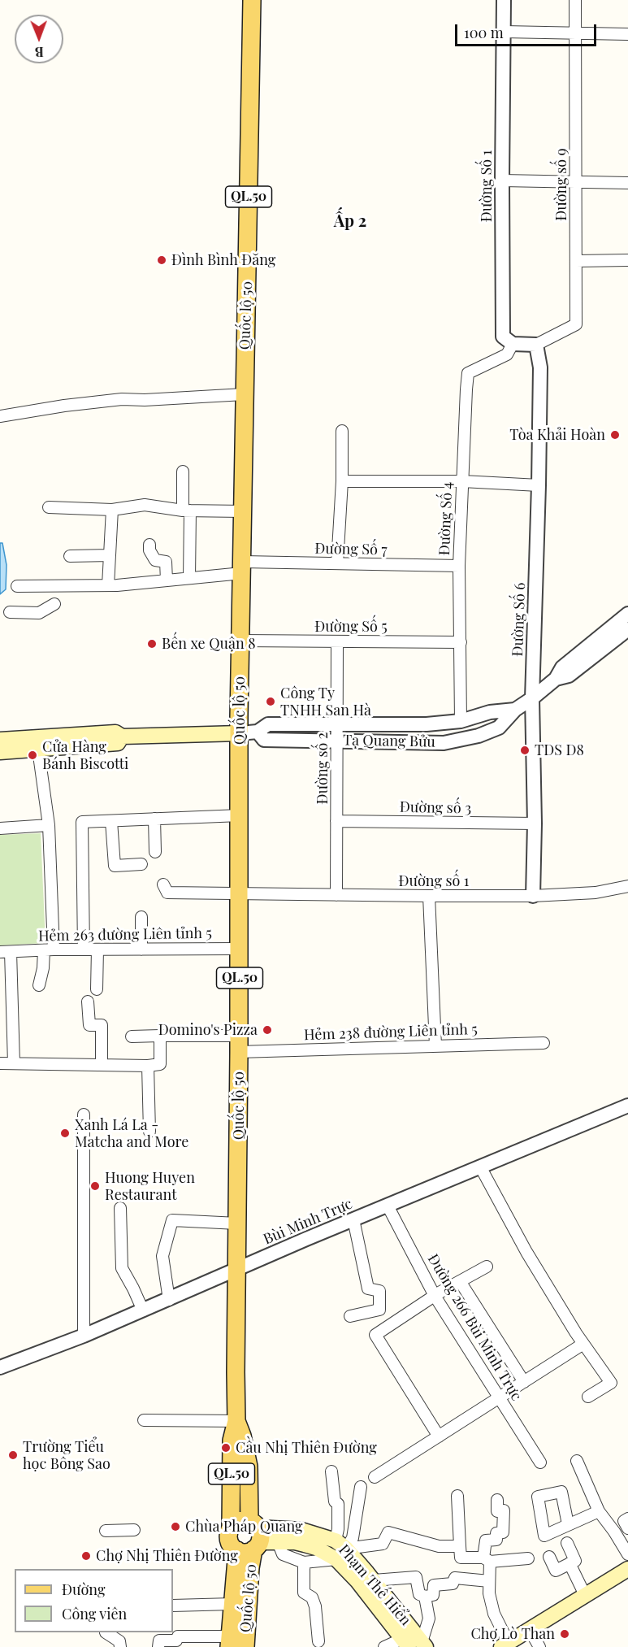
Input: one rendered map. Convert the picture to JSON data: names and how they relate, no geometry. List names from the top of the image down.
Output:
{
  "streets": {
    "main road": [
      "QL.50",
      "Quốc lộ 50",
      "Tạ Quang Bửu",
      "Phạm Thế Hiển"
    ],
    "street": [
      "Đường số 9",
      "Đường Số 1",
      "Đường Số 4",
      "Đường Số 7",
      "Đường Số 6",
      "Đường Số 5",
      "Đường số 2",
      "Đường số 3",
      "Đường số 1",
      "Hẻm 263 đường Liên tỉnh 5",
      "Hẻm 238 đường Liên tỉnh 5",
      "Bùi Minh Trực",
      "Đường 266 Bùi Minh Trực"
    ]
  },
  "crossings": [
    ["Đường số 9", "Đường Số 6"],
    ["Đường Số 1", "Đường Số 4"],
    ["Quốc lộ 50", "Đường Số 7"],
    ["Quốc lộ 50", "Đường Số 5"],
    ["Quốc lộ 50", "Tạ Quang Bửu"],
    ["Quốc lộ 50", "Đường số 1"],
    ["Quốc lộ 50", "Hẻm 263 đường Liên tỉnh 5"],
    ["Quốc lộ 50", "Hẻm 238 đường Liên tỉnh 5"],
    ["Quốc lộ 50", "Bùi Minh Trực"],
    ["Quốc lộ 50", "Phạm Thế Hiển"],
    ["Đường Số 4", "Đường Số 7"],
    ["Đường Số 4", "Đường Số 5"],
    ["Đường Số 4", "Tạ Quang Bửu"],
    ["Đường Số 6", "Tạ Quang Bửu"],
    ["Đường Số 6", "Đường số 3"],
    ["Đường Số 6", "Đường số 1"],
    ["Đường Số 5", "Đường số 2"],
    ["Tạ Quang Bửu", "Đường số 2"],
    ["Đường số 2", "Đường số 3"],
    ["Đường số 2", "Đường số 1"],
    ["Bùi Minh Trực", "Đường 266 Bùi Minh Trực"]
  ],
  "districts": ["Ấp 2"],
  "places": [
    "Đình Bình Đăng",
    "Tòa Khải Hoàn",
    "Bến xe Quận 8",
    "Công Ty TNHH San Hà",
    "TDS D8",
    "Cửa Hàng Bánh Biscotti",
    "Domino's Pizza",
    "Xanh Lá La - Matcha and More",
    "Huong Huyen Restaurant",
    "Cầu Nhị Thiên Đường",
    "Trường Tiểu học Bông Sao",
    "Chùa Pháp Quang",
    "Chợ Nhị Thiên Đường",
    "Chợ Lò Than"
  ],
  "legend": ["Đường", "Công viên"],
  "scale_bar": "100 m",
  "north": "bottom"
}
